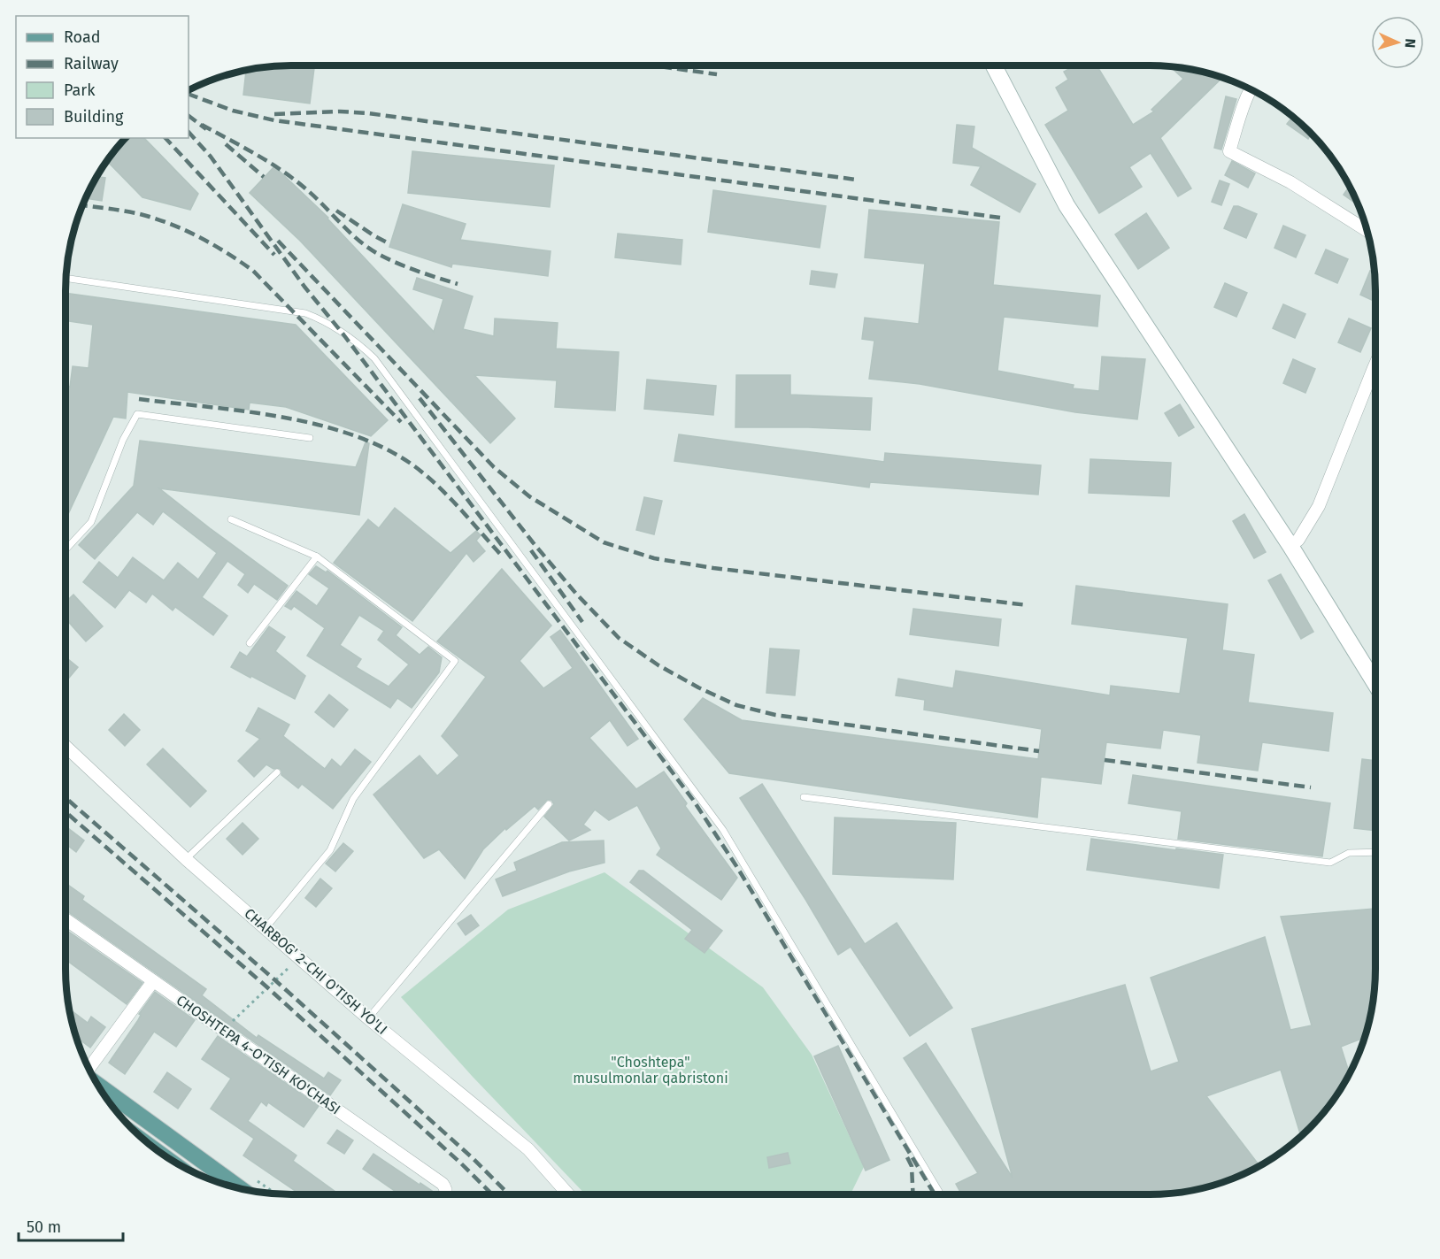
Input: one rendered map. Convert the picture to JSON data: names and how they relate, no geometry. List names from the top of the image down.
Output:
{
  "streets": {
    "street": ["CHARBOG' 2-CHI O'TISH YO'LI", "CHOSHTEPA 4-O'TISH KO'CHASI"]
  },
  "parks": ["\"Choshtepa\" musulmonlar qabristoni"],
  "legend": [
    "Road",
    "Railway",
    "Park",
    "Building"
  ],
  "scale_bar": "50 m",
  "north": "right"
}
